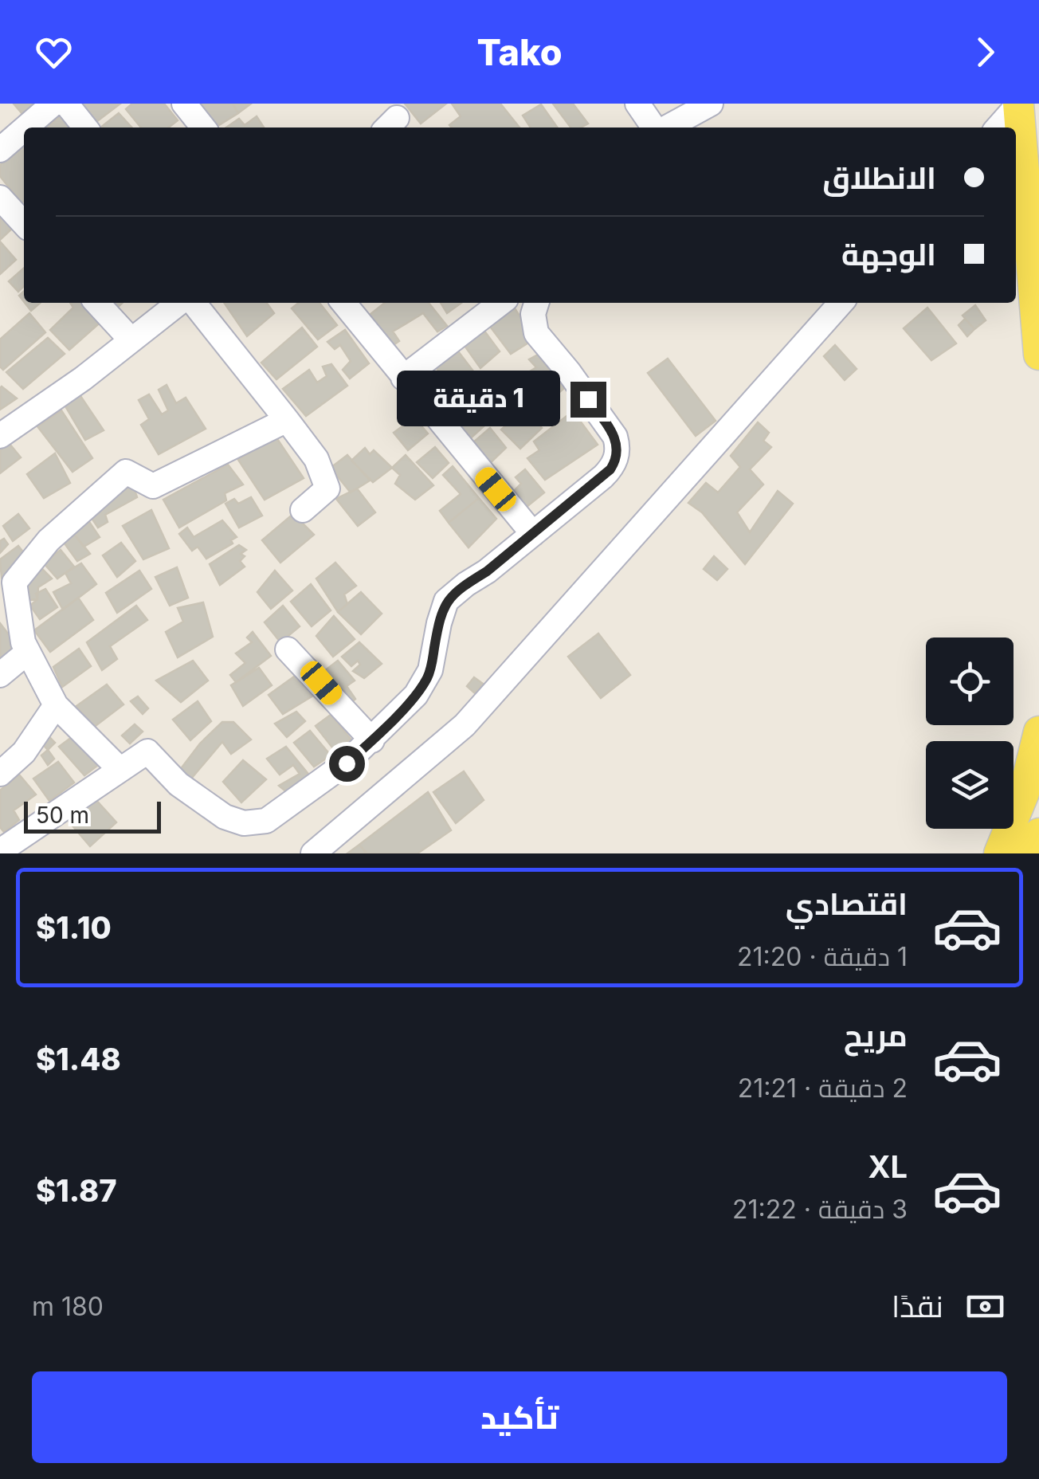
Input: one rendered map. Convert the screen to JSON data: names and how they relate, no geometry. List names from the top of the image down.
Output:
{
  "scale_bar": "50 m",
  "page": {
    "header": "Tako",
    "banner": ["الانطلاق", "الوجهة"],
    "bubble": "1 دقيقة",
    "scale": "50 m",
    "list": [
      {
        "name": "اقتصادي",
        "note": "1 دقيقة · 21:20",
        "value": "$1.10"
      },
      {
        "name": "مريح",
        "note": "2 دقيقة · 21:21",
        "value": "$1.48"
      },
      {
        "name": "XL",
        "note": "3 دقيقة · 21:22",
        "value": "$1.87"
      }
    ],
    "pay": ["نقدًا", "180 m"],
    "buttons": "تأكيد"
  }
}
